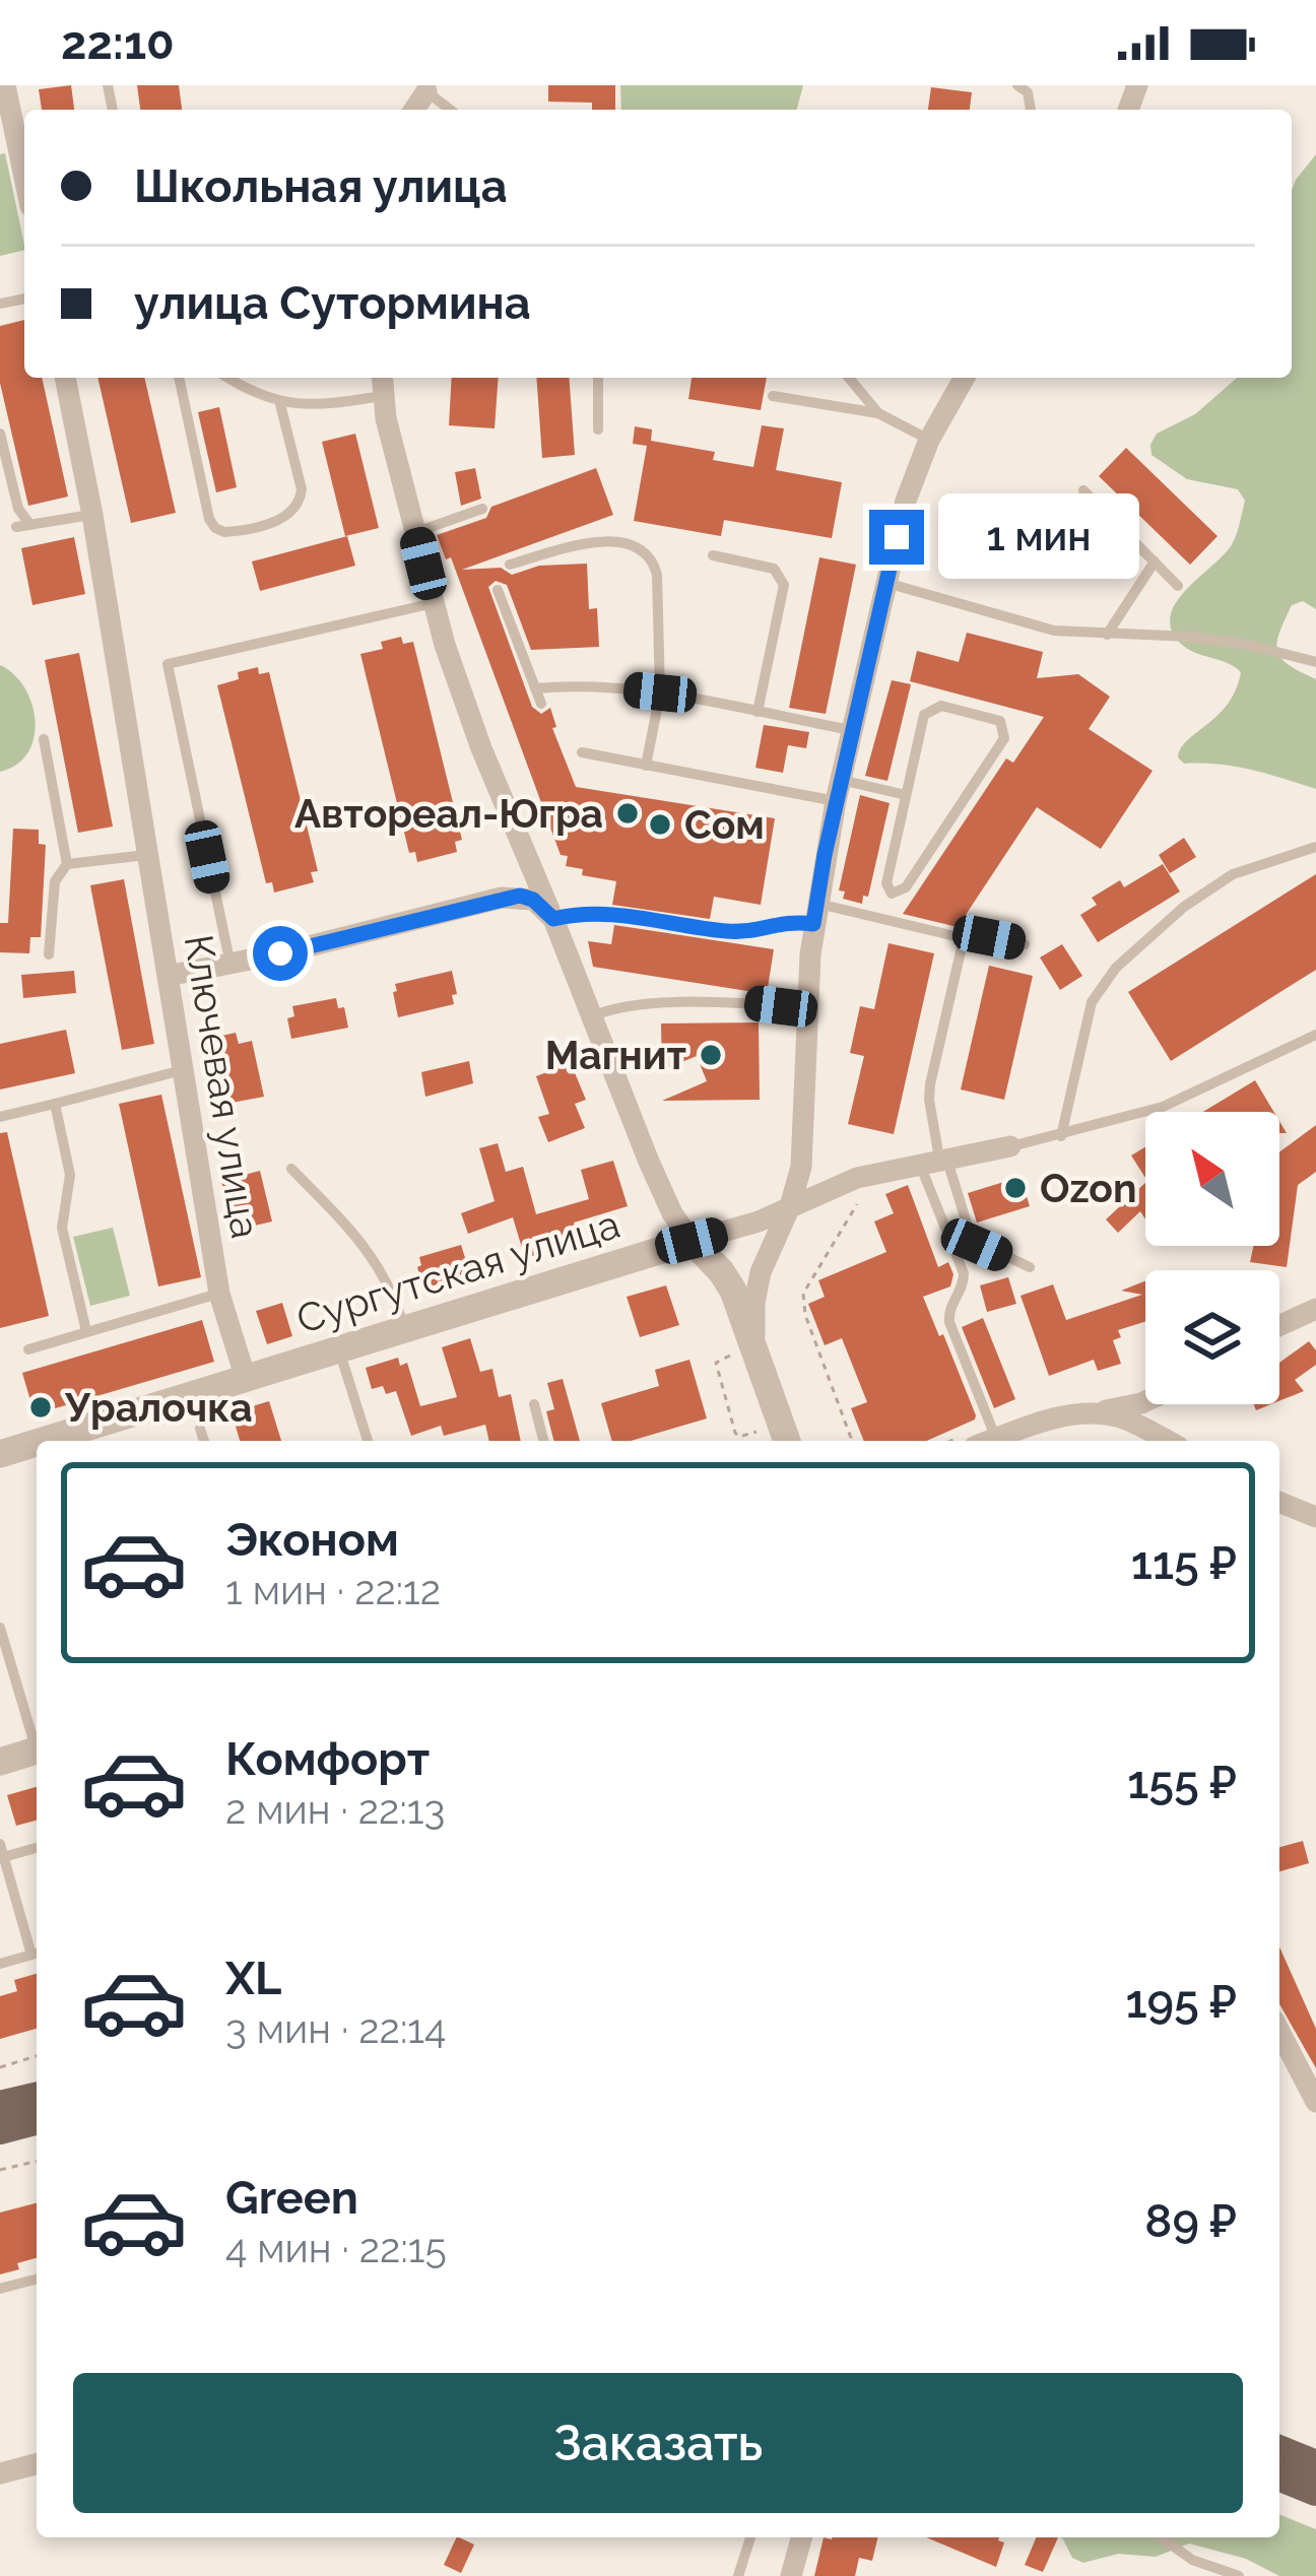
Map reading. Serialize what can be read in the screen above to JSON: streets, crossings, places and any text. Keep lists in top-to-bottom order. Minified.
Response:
{"streets":{"street":["Ключевая улица","Сургутская улица"]},"crossings":[["Ключевая улица","Сургутская улица"]],"places":["Автореал-Югра","Сом","Магнит","Ozon","Уралочка"],"north":"top left","page":{"status":"22:10","banner":["Школьная улица","улица Сутормина"],"bubble":"1 мин","list":[{"name":"Эконом","note":"1 мин · 22:12","value":"115 ₽"},{"name":"Комфорт","note":"2 мин · 22:13","value":"155 ₽"},{"name":"XL","note":"3 мин · 22:14","value":"195 ₽"},{"name":"Green","note":"4 мин · 22:15","value":"89 ₽"}],"buttons":"Заказать"}}
